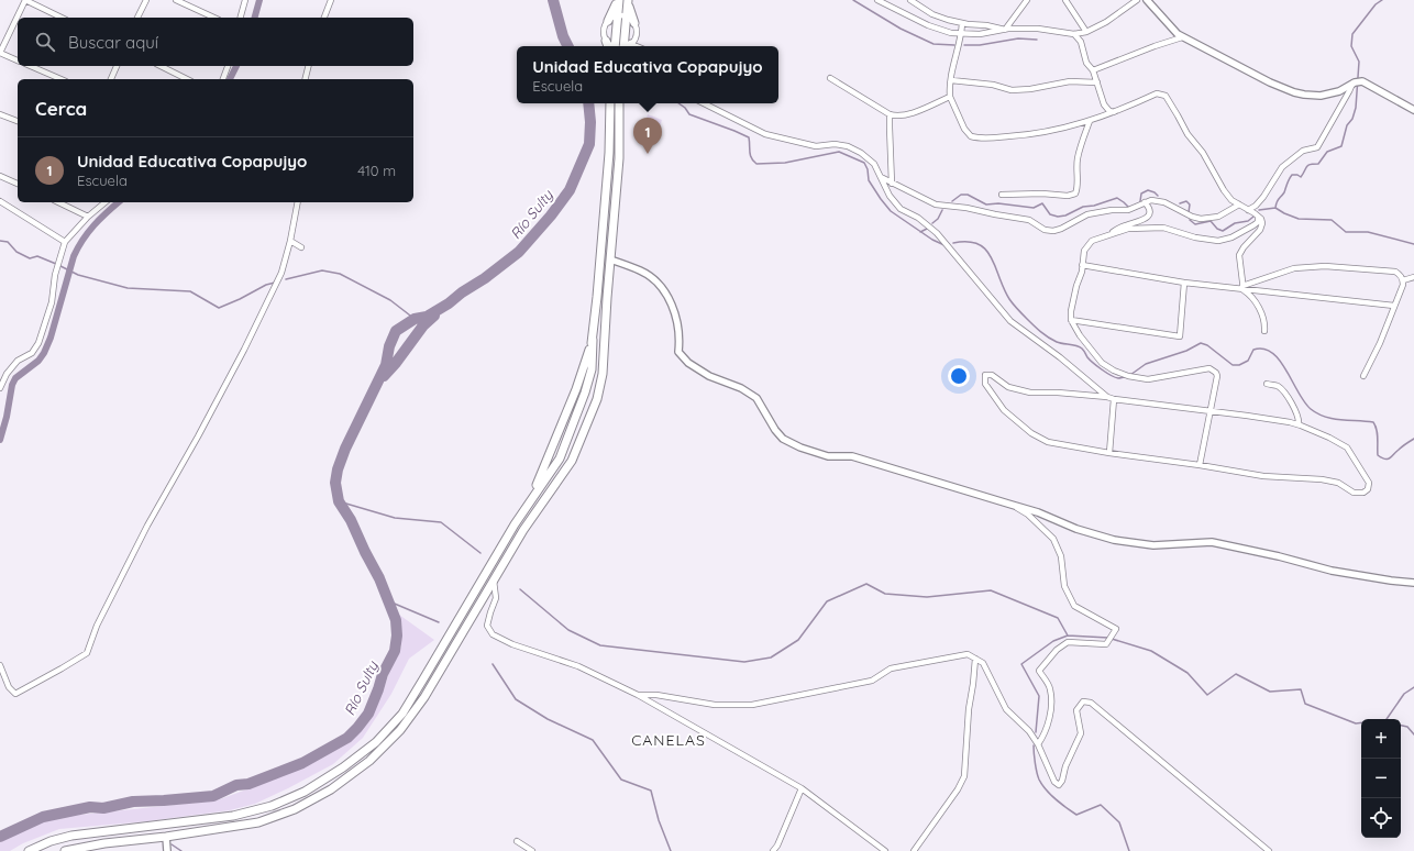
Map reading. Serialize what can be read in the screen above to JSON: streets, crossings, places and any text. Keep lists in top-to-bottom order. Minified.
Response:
{"districts":["CANELAS"],"water":["Río Sulty"],"page":{"search":"Buscar aquí","popup":["Unidad Educativa Copapujyo","Escuela"],"heading":"Cerca","pins":"1","list":[{"mark":"1","name":"Unidad Educativa Copapujyo","note":"Escuela","value":"410 m"}],"map_buttons":["+","−"]}}
